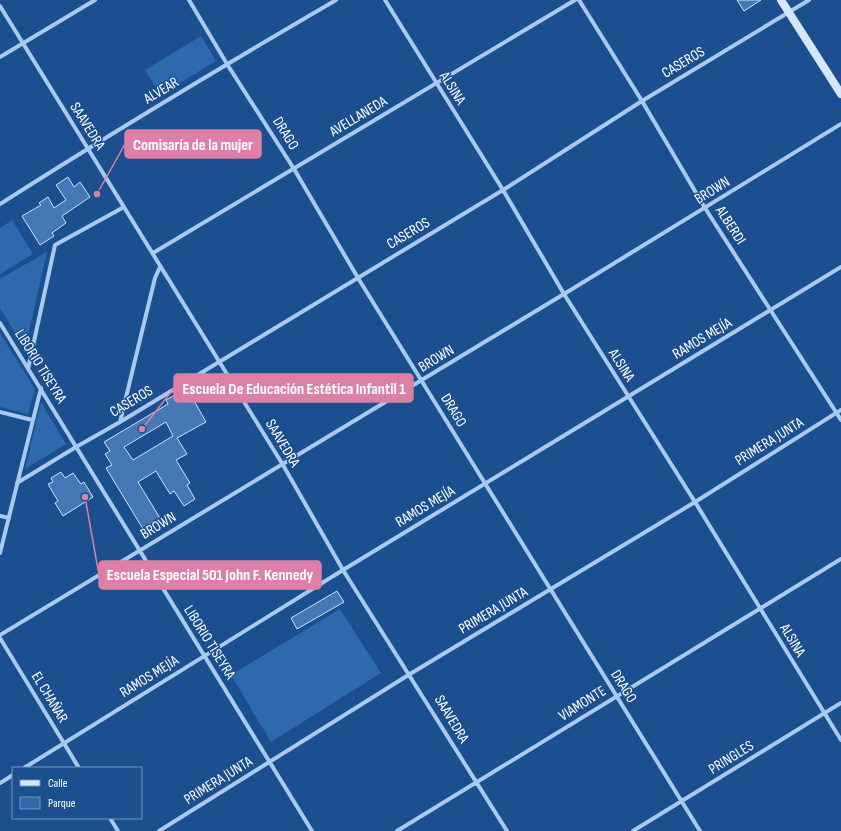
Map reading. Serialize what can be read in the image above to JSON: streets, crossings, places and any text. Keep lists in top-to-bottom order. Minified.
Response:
{"streets":{"street":["CASEROS","ALSINA","ALVEAR","AVELLANEDA","SAAVEDRA","DRAGO","BROWN","ALBERDI","RAMOS MEJÍA","LIBORIO TISEYRA","PRIMERA JUNTA","EL CHAÑAR","VIAMONTE","PRINGLES"]},"crossings":[["CASEROS","ALSINA"],["CASEROS","SAAVEDRA"],["CASEROS","DRAGO"],["CASEROS","ALBERDI"],["CASEROS","LIBORIO TISEYRA"],["ALSINA","AVELLANEDA"],["ALSINA","BROWN"],["ALSINA","RAMOS MEJÍA"],["ALSINA","PRIMERA JUNTA"],["ALSINA","VIAMONTE"],["ALSINA","PRINGLES"],["ALVEAR","SAAVEDRA"],["ALVEAR","DRAGO"],["AVELLANEDA","SAAVEDRA"],["AVELLANEDA","DRAGO"],["SAAVEDRA","BROWN"],["SAAVEDRA","RAMOS MEJÍA"],["SAAVEDRA","PRIMERA JUNTA"],["SAAVEDRA","VIAMONTE"],["DRAGO","BROWN"],["DRAGO","RAMOS MEJÍA"],["DRAGO","PRIMERA JUNTA"],["DRAGO","VIAMONTE"],["DRAGO","PRINGLES"],["BROWN","ALBERDI"],["BROWN","LIBORIO TISEYRA"],["BROWN","EL CHAÑAR"],["ALBERDI","RAMOS MEJÍA"],["ALBERDI","PRIMERA JUNTA"],["RAMOS MEJÍA","LIBORIO TISEYRA"],["RAMOS MEJÍA","EL CHAÑAR"],["LIBORIO TISEYRA","PRIMERA JUNTA"]],"places":["Comisaría de la mujer","Escuela De Educación Estética Infantil 1","Escuela Especial 501 John F. Kennedy"],"legend":["Calle","Parque"]}
